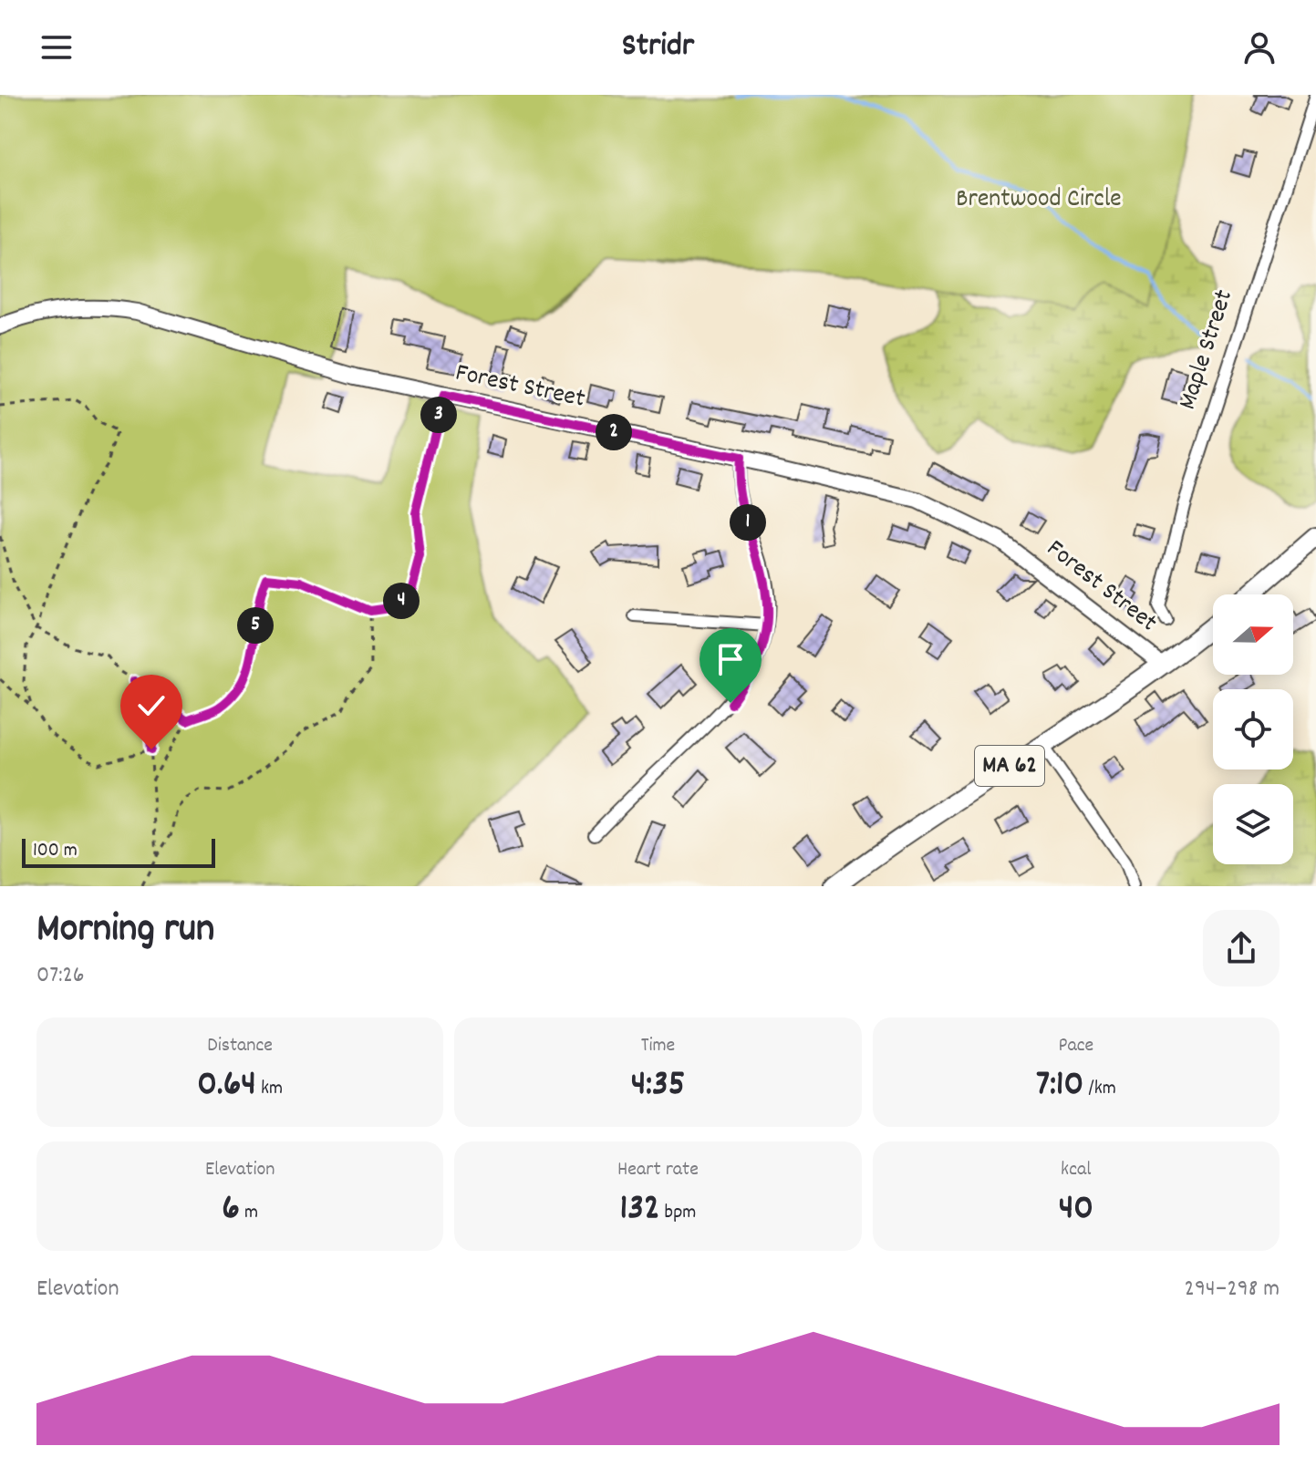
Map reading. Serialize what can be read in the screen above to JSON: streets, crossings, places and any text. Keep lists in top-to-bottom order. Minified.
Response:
{"streets":{"main road":["MA 62"],"street":["Maple Street","Forest Street"]},"crossings":[["Forest Street","MA 62"]],"parks":["Brentwood Circle"],"scale_bar":"100 m","north":"right","page":{"header":"Stridr","pins":["3","2","1","4","5"],"scale":"100 m","heading":["Morning run","07:26"],"stats":[["Distance","0.64 km"],["Time","4:35"],["Pace","7:10 /km"],["Elevation","6 m"],["Heart rate","132 bpm"],["kcal","40"]],"chart":["Elevation","294–298 m"]}}
